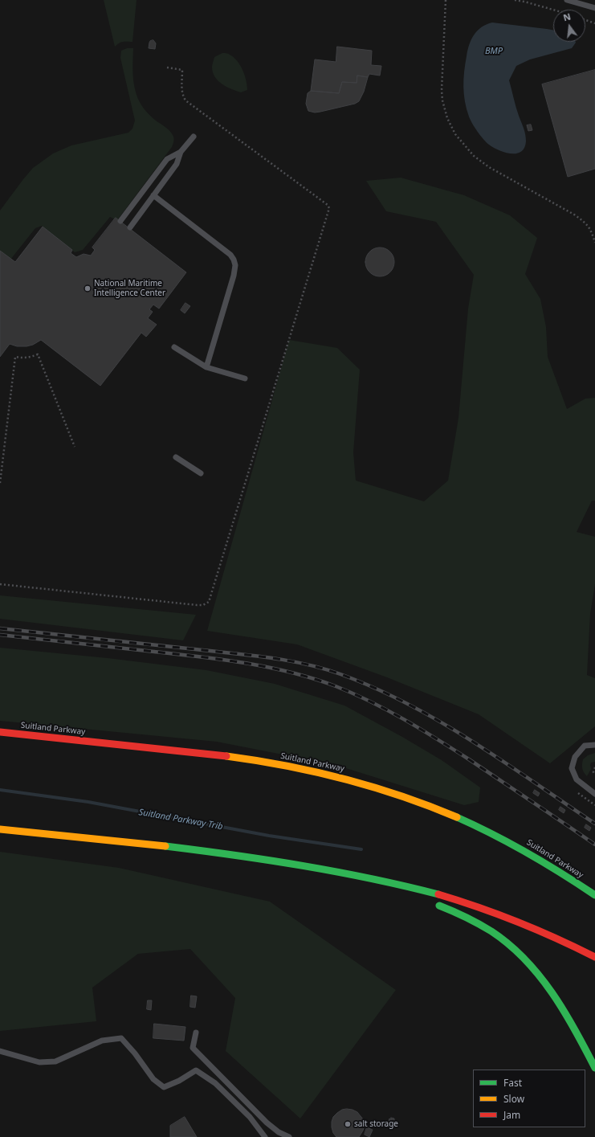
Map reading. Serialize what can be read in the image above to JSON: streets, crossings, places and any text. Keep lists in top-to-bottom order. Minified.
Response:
{"streets":{"highway":["Suitland Parkway"]},"water":["BMP","Suitland Parkway Trib"],"places":["National Maritime Intelligence Center","salt storage"],"legend":["Fast","Slow","Jam"],"north":"top"}
